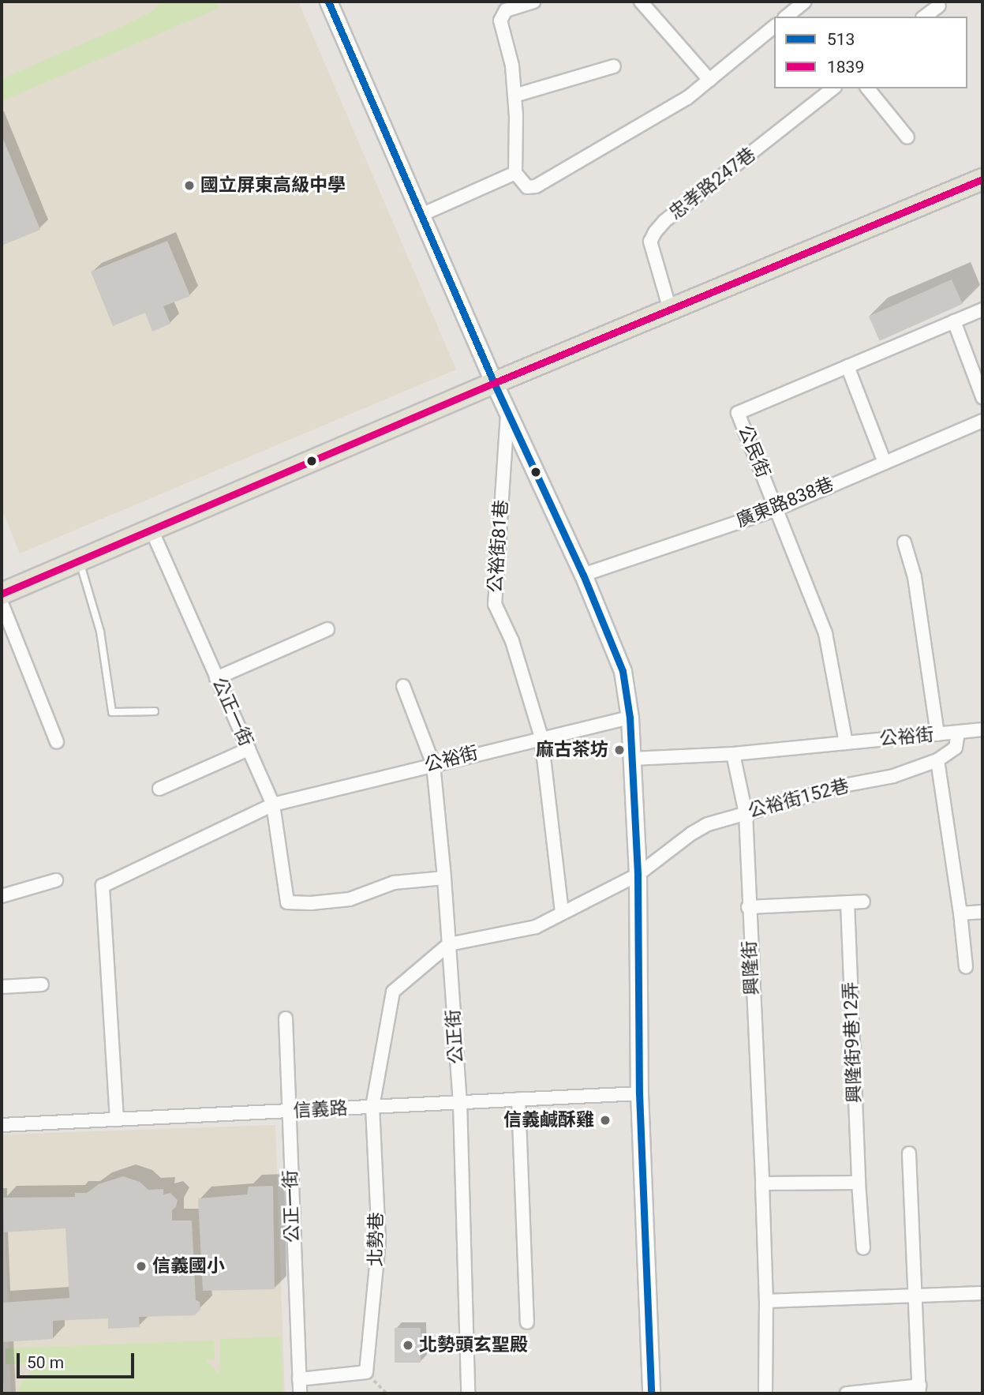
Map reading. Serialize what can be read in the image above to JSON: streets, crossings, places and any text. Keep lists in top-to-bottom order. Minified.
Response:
{"streets":{"street":["忠孝路247巷","公民街","廣東路838巷","公裕街81巷","公正一街","公裕街","公裕街152巷","興隆街","公正街","興隆街9巷12弄","信義路","北勢巷"]},"crossings":[["公民街","廣東路838巷"],["公民街","公裕街"],["公裕街81巷","公裕街"],["公裕街81巷","公裕街152巷"],["公正一街","公裕街"],["公正一街","公正街"],["公正一街","信義路"],["公正一街","北勢巷"],["公裕街","公裕街152巷"],["公裕街","興隆街"],["公裕街","公正街"],["公裕街","信義路"],["公裕街152巷","興隆街"],["公裕街152巷","公正街"],["公裕街152巷","北勢巷"],["公正街","信義路"],["公正街","北勢巷"],["信義路","北勢巷"]],"places":["國立屏東高級中學","麻古茶坊","信義鹹酥雞","信義國小","北勢頭玄聖殿"],"lines":["transit line 513","transit line 1839"],"legend":["513","1839"],"scale_bar":"50 m"}
